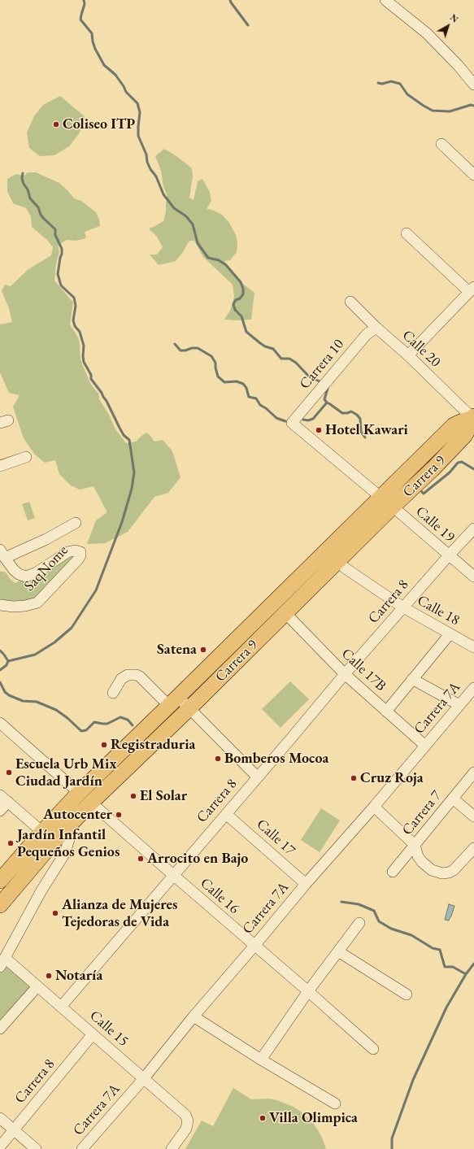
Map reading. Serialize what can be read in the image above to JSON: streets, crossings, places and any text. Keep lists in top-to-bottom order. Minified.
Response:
{"streets":{"highway":["Carrera 9"],"street":["Calle 20","Carrera 10","Calle 19","SaqNome","Carrera 8","Calle 18","Calle 17B","Carrera 7A","Carrera 7","Calle 17","Calle 16","Calle 15"]},"crossings":[["Calle 20","Carrera 10"],["Calle 20","Carrera 9"],["Carrera 10","Calle 19"],["Carrera 9","Calle 19"],["Carrera 9","Calle 18"],["Carrera 9","Calle 17B"],["Carrera 9","Calle 16"],["Calle 19","Carrera 8"],["Carrera 8","Calle 18"],["Carrera 8","Calle 17B"],["Carrera 8","Calle 17"],["Carrera 8","Calle 16"],["Carrera 8","Calle 15"],["Calle 17B","Carrera 7A"],["Carrera 7A","Calle 17"],["Carrera 7A","Calle 16"],["Carrera 7A","Calle 15"]],"places":["Coliseo ITP","Hotel Kawari","Satena","Registraduria","Bomberos Mocoa","Escuela Urb Mix Ciudad Jardín","Cruz Roja","El Solar","Autocenter","Jardín Infantil Pequeños Genios","Arrocito en Bajo","Alianza de Mujeres Tejedoras de Vida","Notaría","Villa Olimpica"],"north":"top right"}
